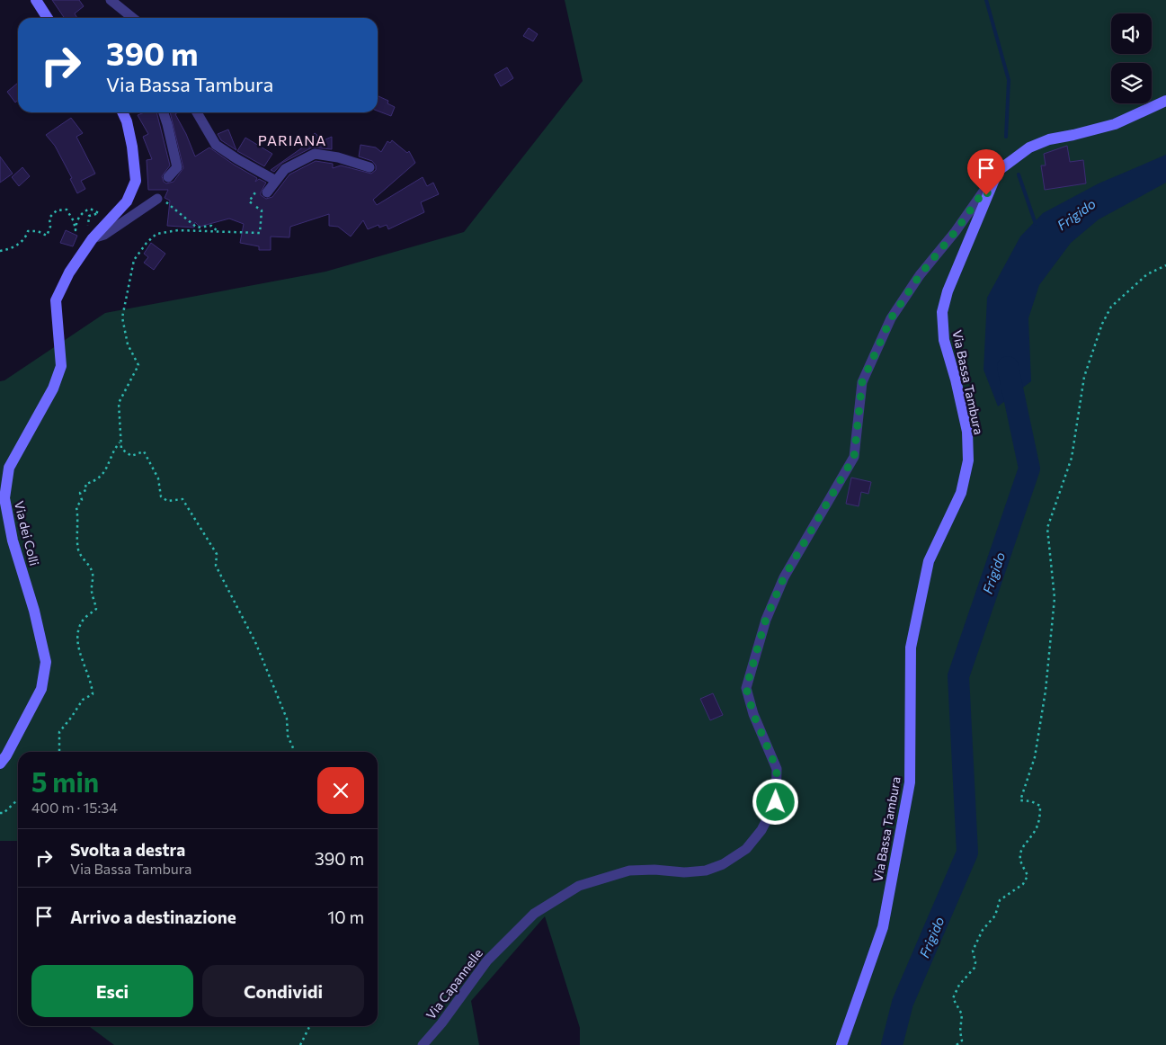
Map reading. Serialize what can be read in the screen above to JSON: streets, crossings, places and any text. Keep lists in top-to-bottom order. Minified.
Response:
{"streets":{"street":["Via Bassa Tambura","Via dei Colli","Via Capannelle"]},"crossings":[["Via Bassa Tambura","Via Capannelle"]],"districts":["PARIANA"],"water":["Frigido"],"page":{"turn":["390 m","Via Bassa Tambura"],"heading":["5 min","400 m · 15:34"],"list":[{"name":"Svolta a destra","note":"Via Bassa Tambura","value":"390 m"},{"name":"Arrivo a destinazione","value":"10 m"}],"buttons":["Esci","Condividi"]}}
